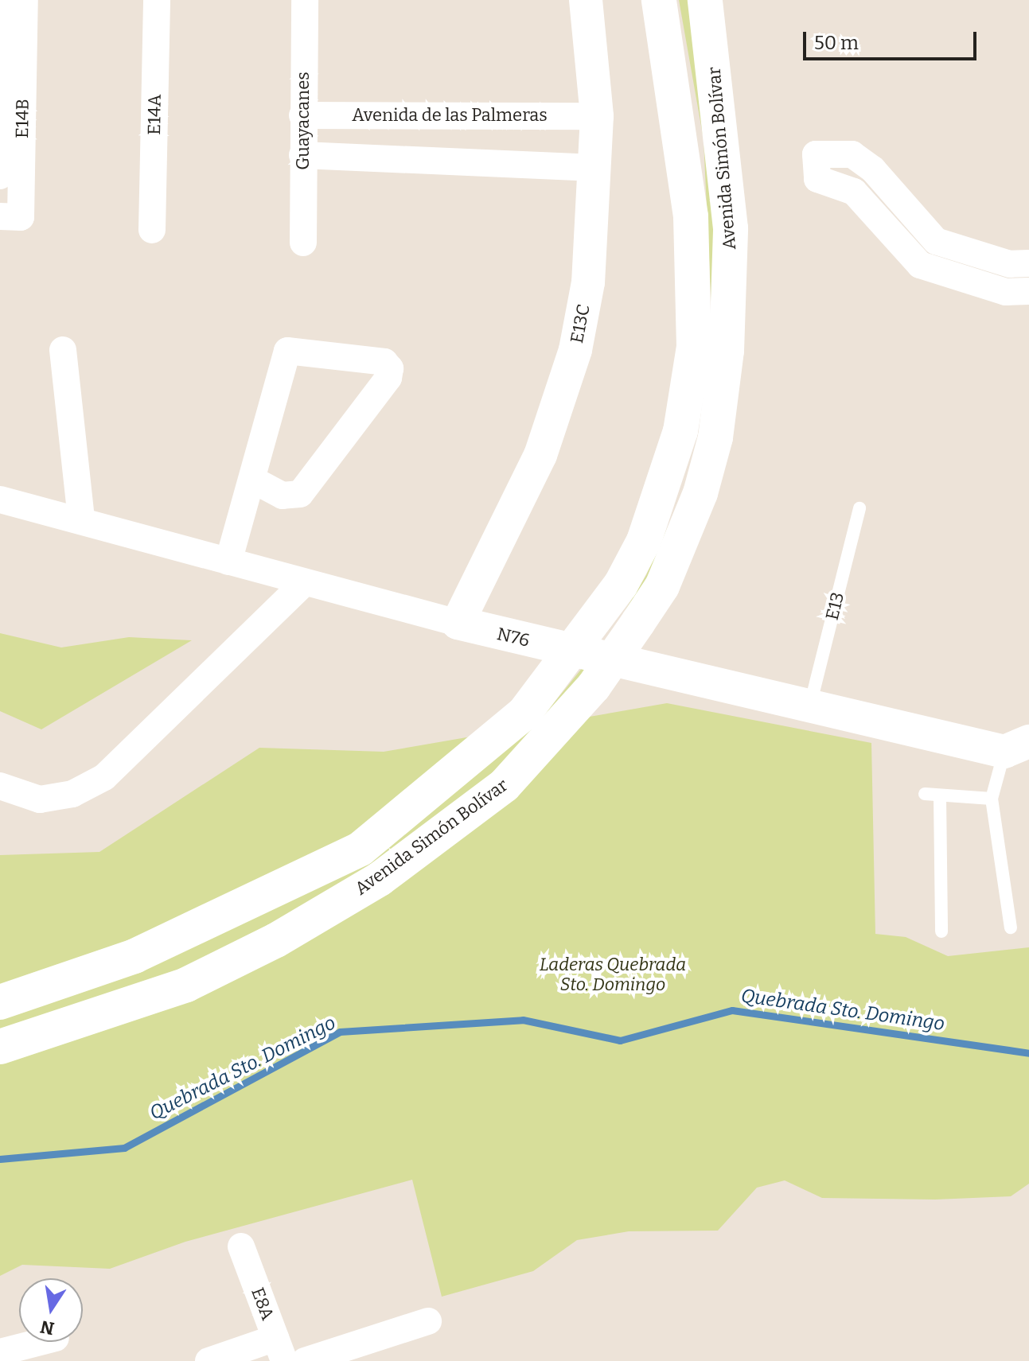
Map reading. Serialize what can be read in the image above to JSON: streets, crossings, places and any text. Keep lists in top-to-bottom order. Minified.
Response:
{"streets":{"highway":["Avenida Simón Bolívar"],"street":["E14A","Avenida de las Palmeras","E14B","Guayacanes","E13C","N76","E8A"],"lane":["E13"]},"crossings":[["Avenida de las Palmeras","Guayacanes"],["Avenida de las Palmeras","E13C"],["E13C","N76"],["E13","N76"]],"water":["Quebrada Sto. Domingo"],"parks":["Laderas Quebrada Sto. Domingo"],"scale_bar":"50 m","north":"bottom"}
